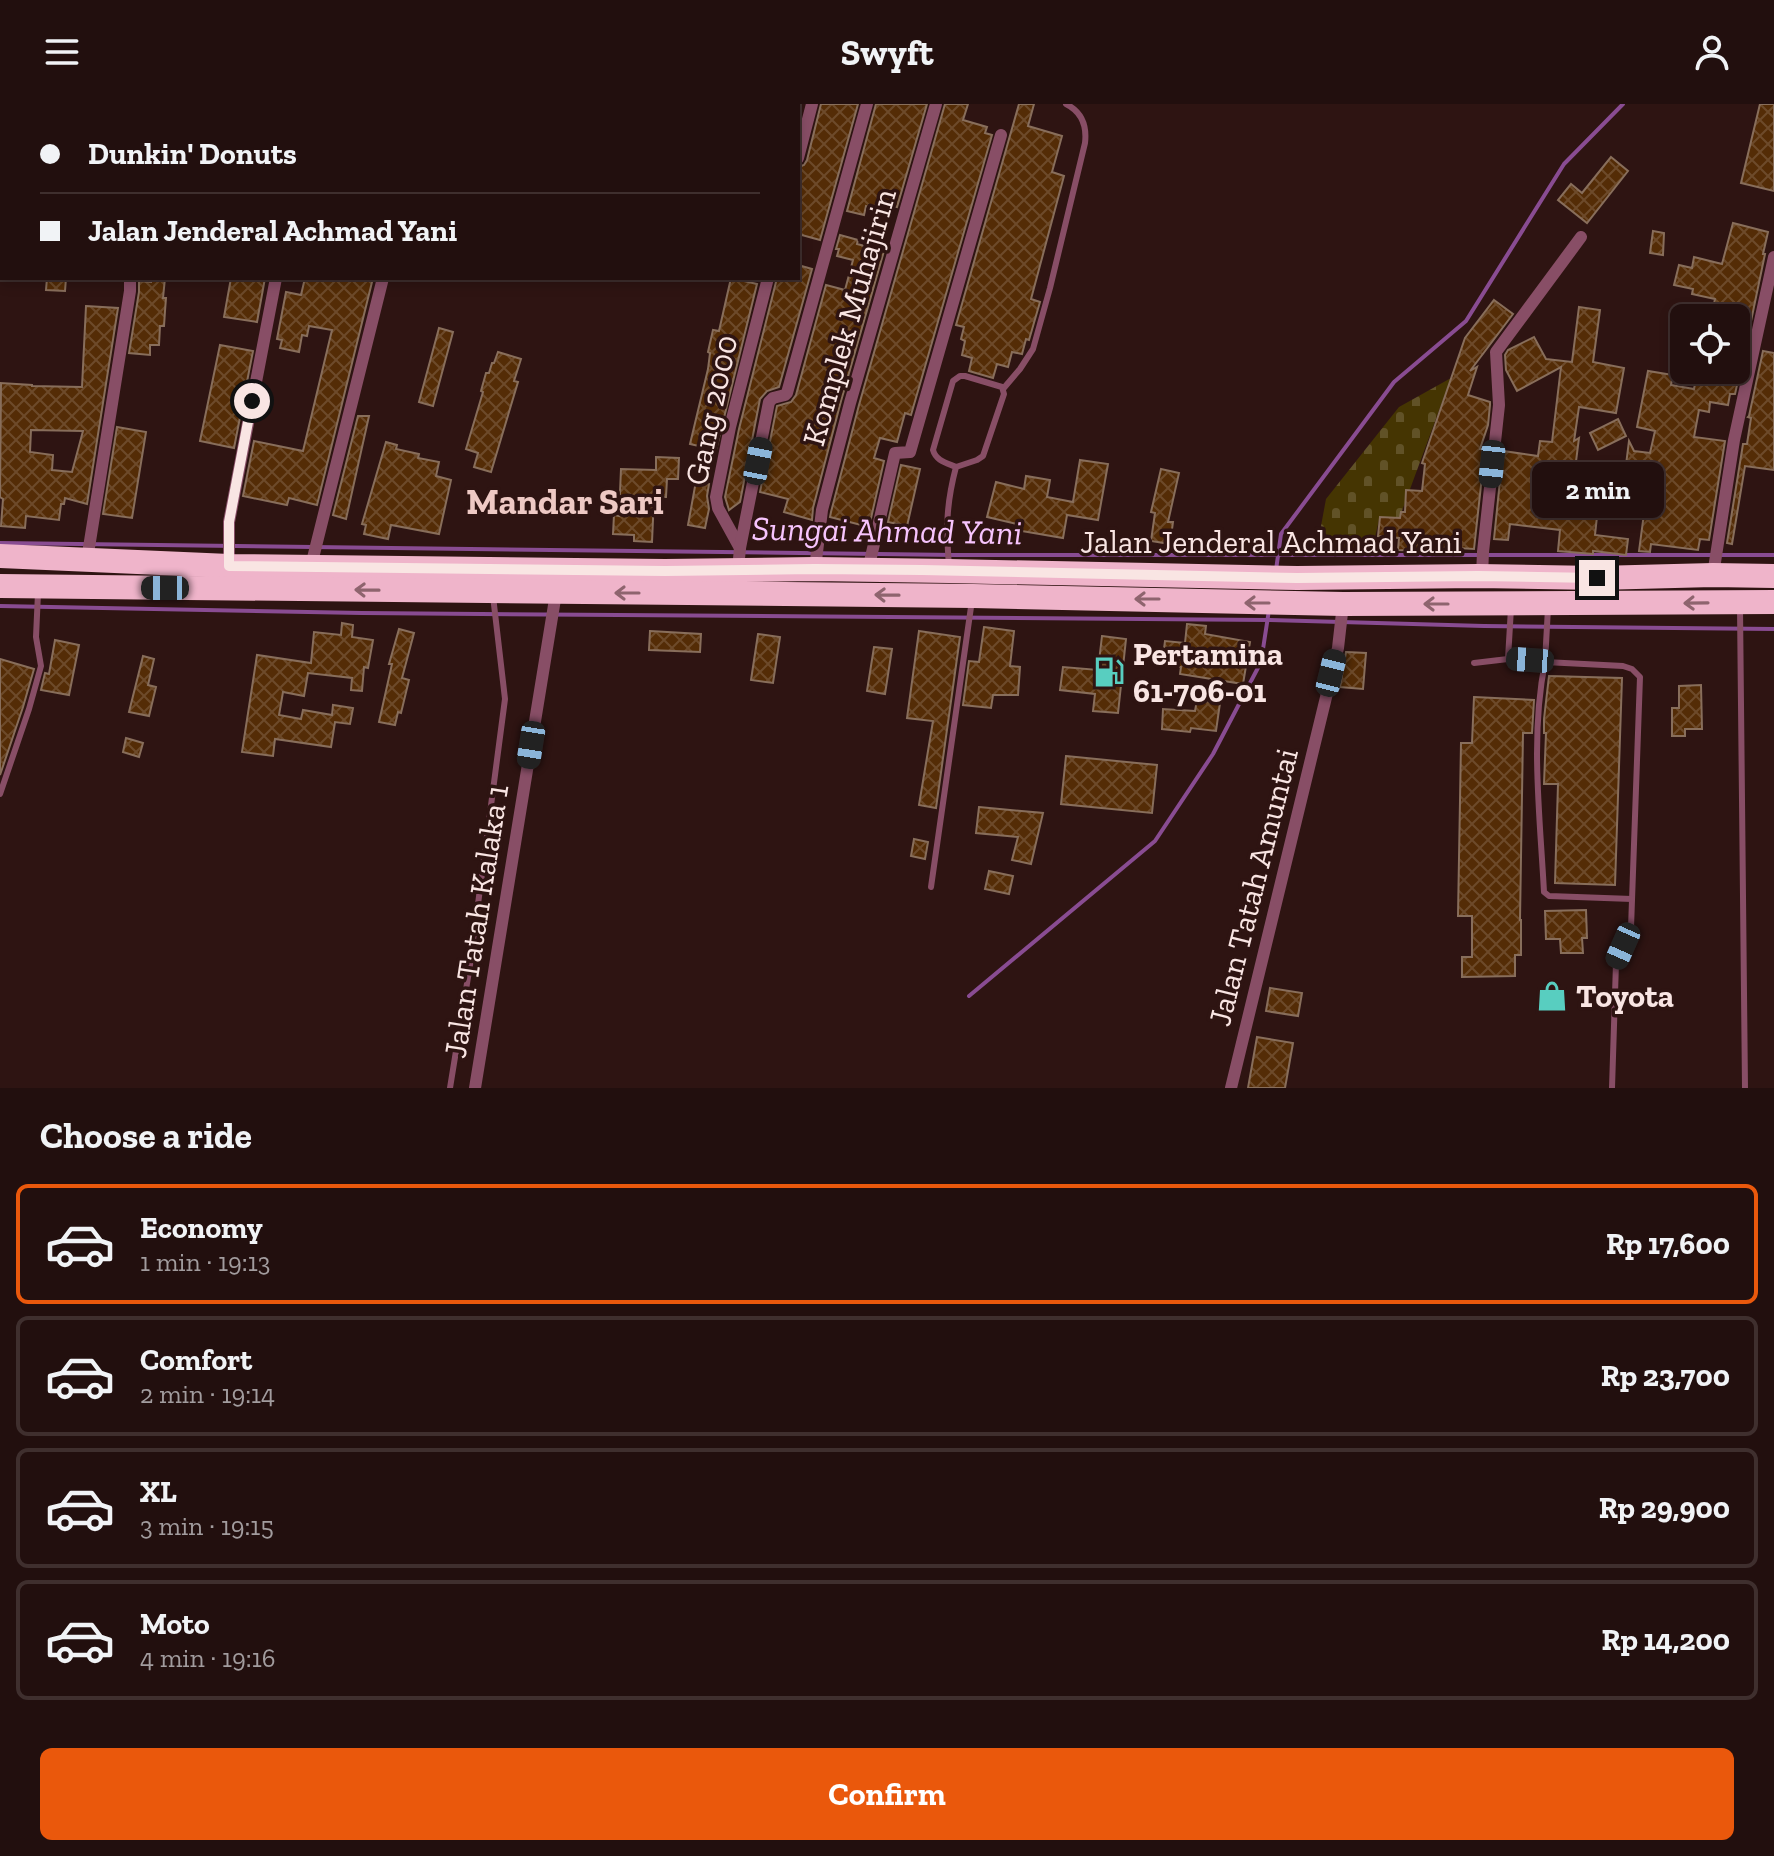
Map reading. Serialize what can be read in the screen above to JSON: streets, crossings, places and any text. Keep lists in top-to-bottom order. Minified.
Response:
{"streets":{"highway":["Jalan Jenderal Achmad Yani"],"street":["Komplek Muhajirin","Gang 2000","Jalan Tatah Amuntai","Jalan Tatah Kalaka 1"]},"crossings":[["Komplek Muhajirin","Jalan Jenderal Achmad Yani"],["Gang 2000","Jalan Jenderal Achmad Yani"],["Jalan Jenderal Achmad Yani","Jalan Tatah Amuntai"],["Jalan Jenderal Achmad Yani","Jalan Tatah Kalaka 1"]],"districts":["Mandar Sari"],"water":["Sungai Ahmad Yani"],"places":{"fuel station":["Pertamina 61-706-01"],"shop":["Toyota"]},"page":{"header":"Swyft","banner":["Dunkin' Donuts","Jalan Jenderal Achmad Yani"],"bubble":"2 min","heading":"Choose a ride","list":[{"name":"Economy","note":"1 min · 19:13","value":"Rp 17,600"},{"name":"Comfort","note":"2 min · 19:14","value":"Rp 23,700"},{"name":"XL","note":"3 min · 19:15","value":"Rp 29,900"},{"name":"Moto","note":"4 min · 19:16","value":"Rp 14,200"}],"buttons":"Confirm"}}
